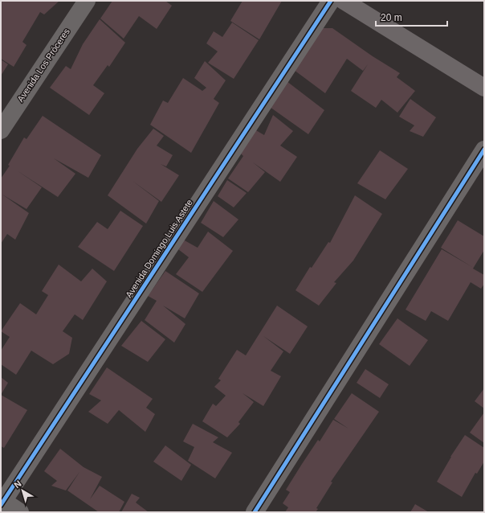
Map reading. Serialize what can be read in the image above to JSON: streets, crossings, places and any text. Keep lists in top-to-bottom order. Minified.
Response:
{"streets":{"street":["Avenida Los Próceres","Avenida Domingo Luis Astete"]},"scale_bar":"20 m","north":"top left"}
